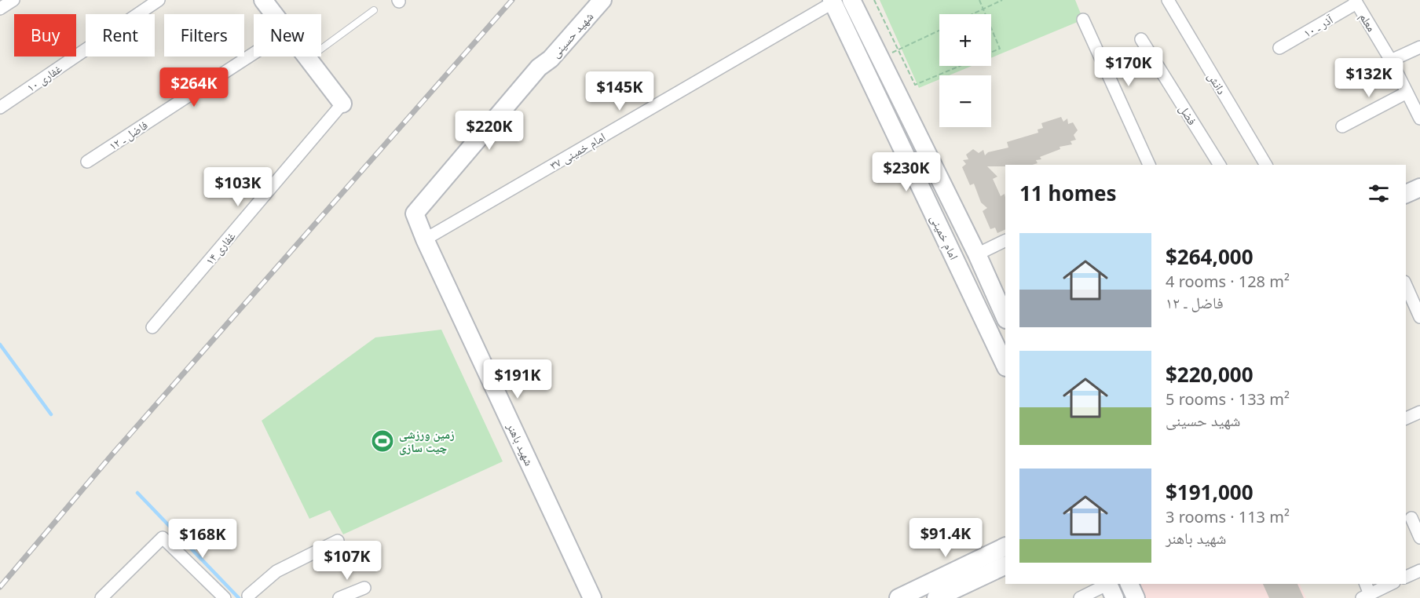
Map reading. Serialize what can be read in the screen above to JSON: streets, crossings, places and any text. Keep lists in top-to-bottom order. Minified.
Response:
{"streets":{"main road":["شهید حسینی","امام خمینی","شهید باهنر"],"street":["معلم","آذر ـ ۱۰","غفاری ۱۰","دانش","فضل","فاضل ـ ۱۲","امام خمینی ۳۷","غفاری ۱۴"]},"crossings":[["معلم","آذر ـ ۱۰"],["شهید حسینی","شهید باهنر"],["امام خمینی ۳۷","امام خمینی"],["امام خمینی ۳۷","شهید باهنر"]],"places":{"sports":["زمین ورزشی چیت سازی"]},"page":{"map_buttons":["+","−"],"chip":["Buy","Rent","Filters","New"],"price":["$170K","$132K","$264K","$145K","$220K","$230K","$103K","$191K","$91.4K","$168K","$107K"],"heading":"11 homes","list":[{"name":"$264,000","note":"4 rooms · 128 m² · فاضل ـ ۱۲"},{"name":"$220,000","note":"5 rooms · 133 m² · شهید حسینی"},{"name":"$191,000","note":"3 rooms · 113 m² · شهید باهنر"}]}}
